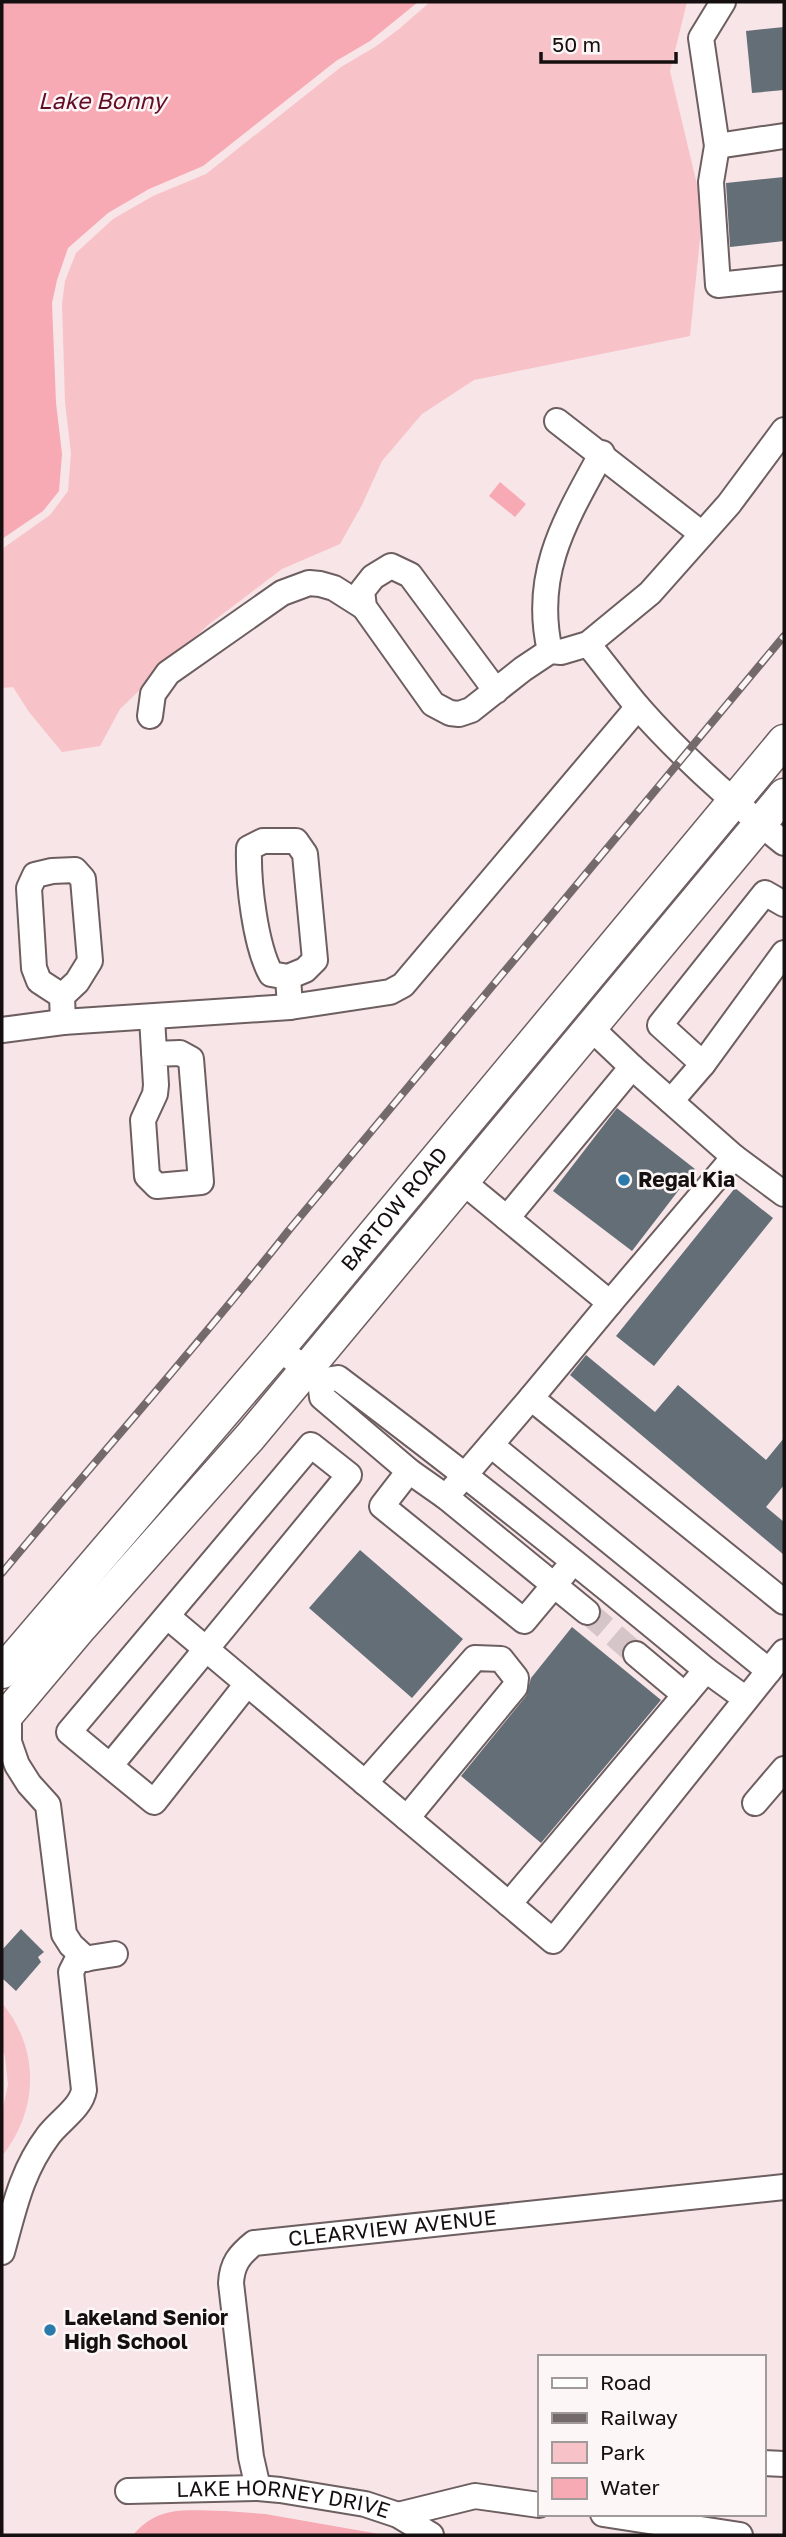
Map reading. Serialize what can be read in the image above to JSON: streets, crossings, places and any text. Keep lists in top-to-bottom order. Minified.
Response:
{"streets":{"main road":["BARTOW ROAD"],"street":["CLEARVIEW AVENUE","LAKE HORNEY DRIVE"]},"crossings":[["CLEARVIEW AVENUE","LAKE HORNEY DRIVE"]],"water":["Lake Bonny"],"places":["Regal Kia","Lakeland Senior High School"],"legend":["Road","Railway","Park","Water"],"scale_bar":"50 m"}
